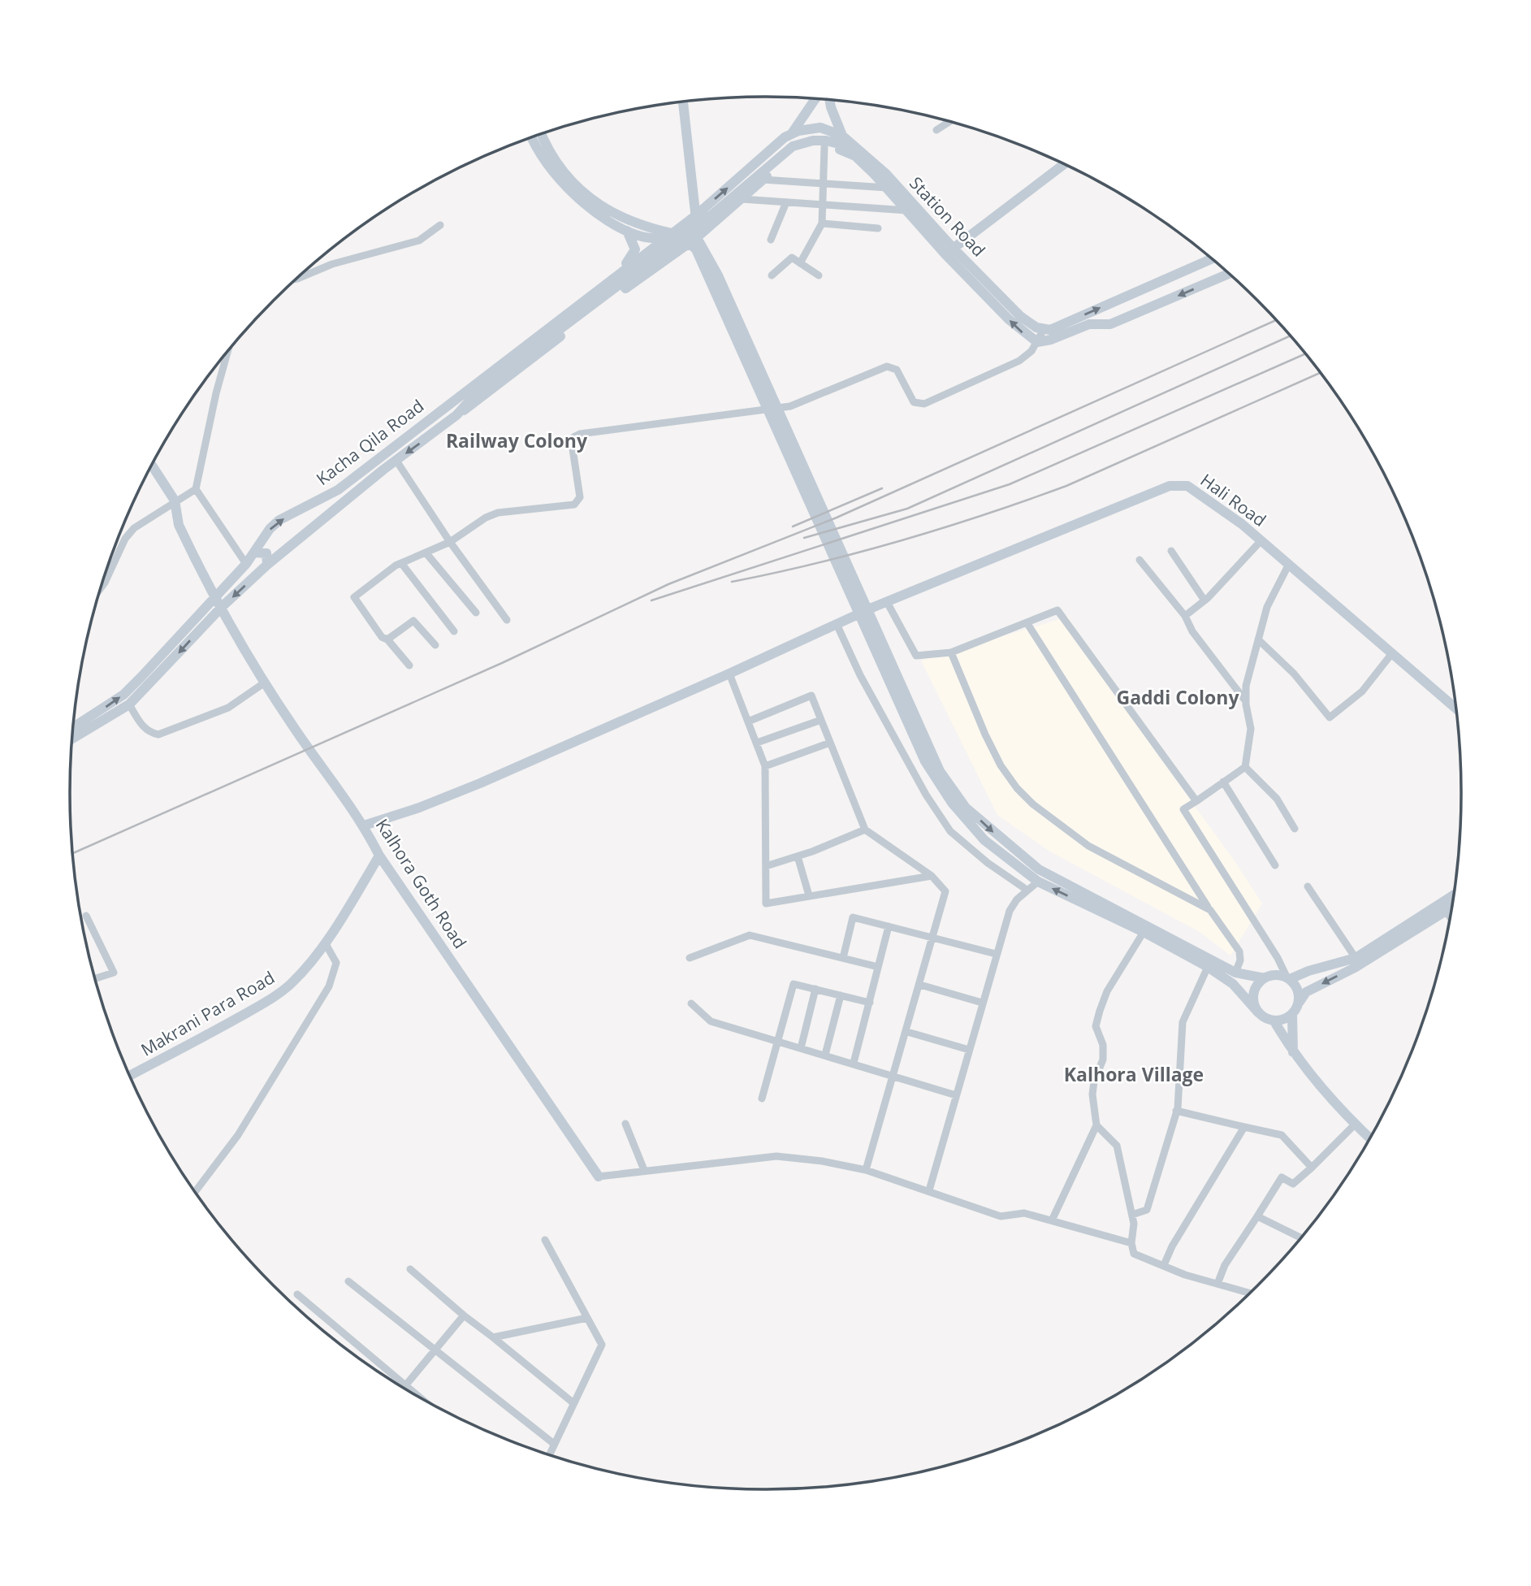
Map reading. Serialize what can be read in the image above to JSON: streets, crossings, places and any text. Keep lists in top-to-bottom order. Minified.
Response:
{"streets":{"street":["Station Road","Kacha Qila Road","Hali Road","Kalhora Goth Road","Makrani Para Road"]},"crossings":[["Station Road","Kacha Qila Road"],["Kacha Qila Road","Kalhora Goth Road"],["Hali Road","Kalhora Goth Road"],["Kalhora Goth Road","Makrani Para Road"]],"districts":["Railway Colony","Gaddi Colony","Kalhora Village"]}
